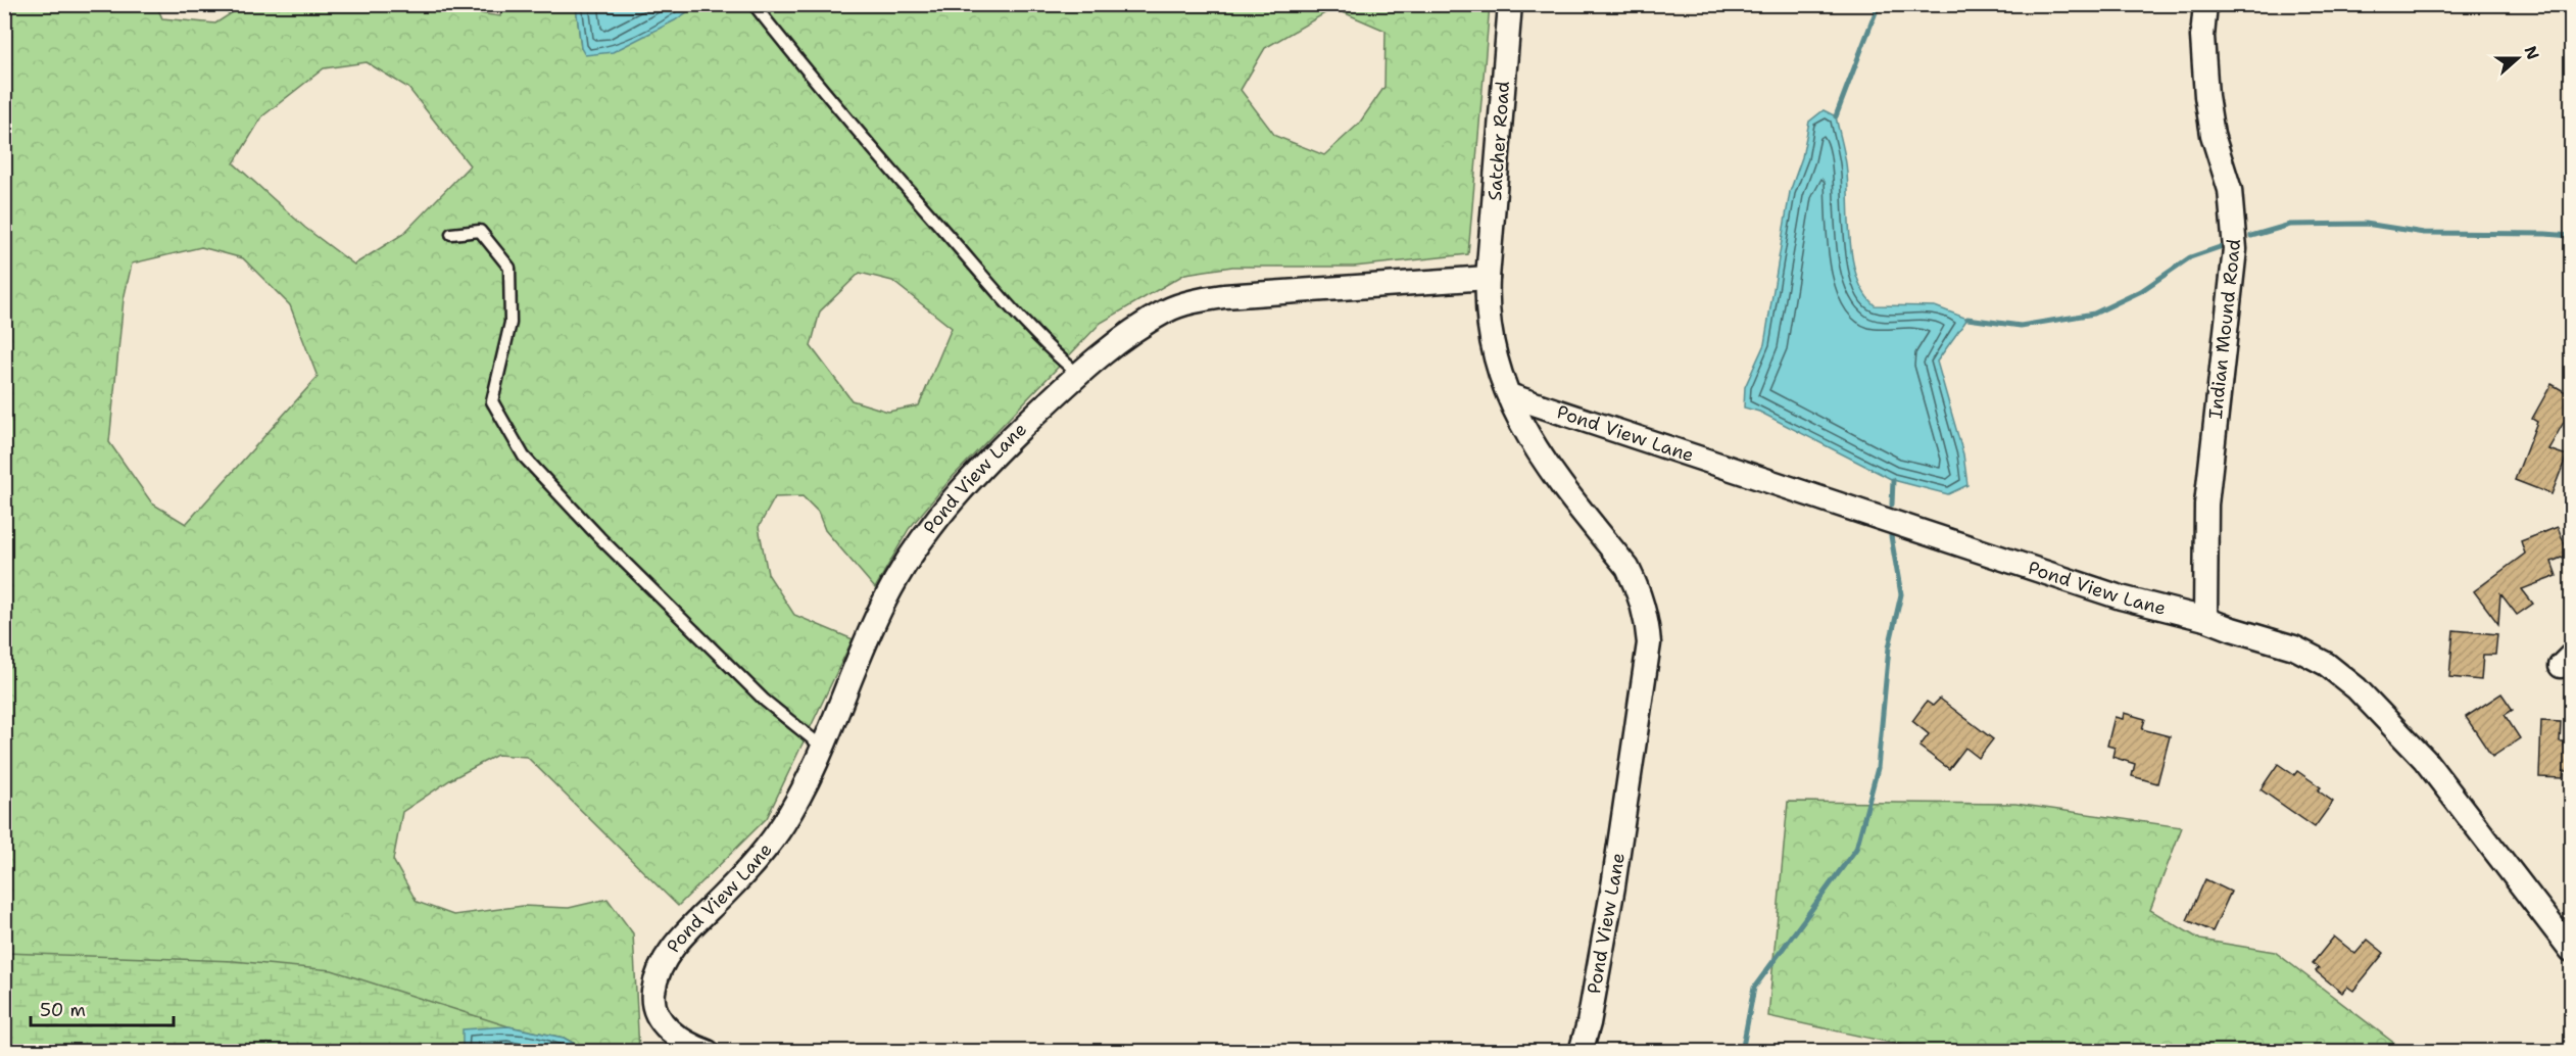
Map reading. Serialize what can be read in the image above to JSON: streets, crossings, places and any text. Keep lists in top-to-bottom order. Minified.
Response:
{"streets":{"street":["Satcher Road","Indian Mound Road","Pond View Lane"]},"crossings":[["Satcher Road","Pond View Lane"],["Indian Mound Road","Pond View Lane"]],"scale_bar":"50 m","north":"right"}
